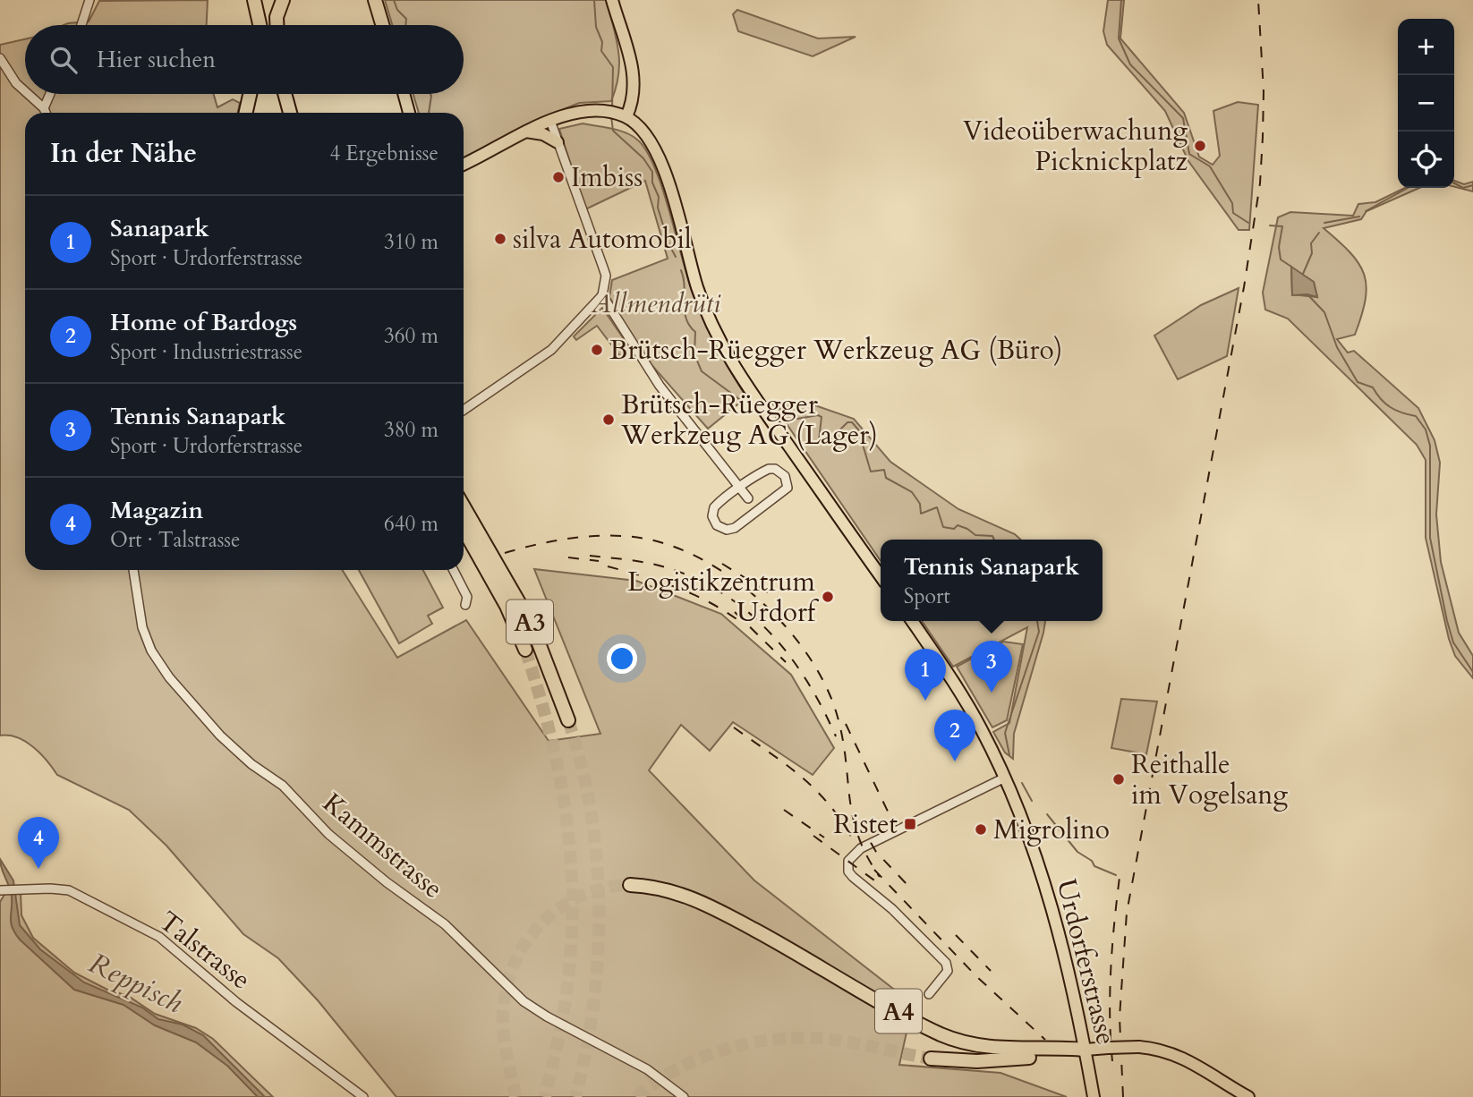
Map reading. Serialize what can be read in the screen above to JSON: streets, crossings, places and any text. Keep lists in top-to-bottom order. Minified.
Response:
{"streets":{"highway":["A3","A4"],"main road":["Urdorferstrasse"],"street":["Kammstrasse","Talstrasse"]},"crossings":[["Urdorferstrasse","A4"]],"water":["Reppisch"],"parks":["Allmendrüti"],"places":{"other":["Videoüberwachung Picknickplatz","Imbiss","silva Automobil","Brütsch-Rüegger Werkzeug AG (Büro)","Brütsch-Rüegger Werkzeug AG (Lager)","Logistikzentrum Urdorf","Reithalle im Vogelsang","Migrolino"],"transit":["Ristet"]},"page":{"map_buttons":["+","−"],"search":"Hier suchen","heading":["In der Nähe","4 Ergebnisse"],"list":[{"mark":"1","name":"Sanapark","note":"Sport · Urdorferstrasse","value":"310 m"},{"mark":"2","name":"Home of Bardogs","note":"Sport · Industriestrasse","value":"360 m"},{"mark":"3","name":"Tennis Sanapark","note":"Sport · Urdorferstrasse","value":"380 m"},{"mark":"4","name":"Magazin","note":"Ort · Talstrasse","value":"640 m"}],"popup":["Tennis Sanapark","Sport"],"pins":["3","1","2","4"]}}
